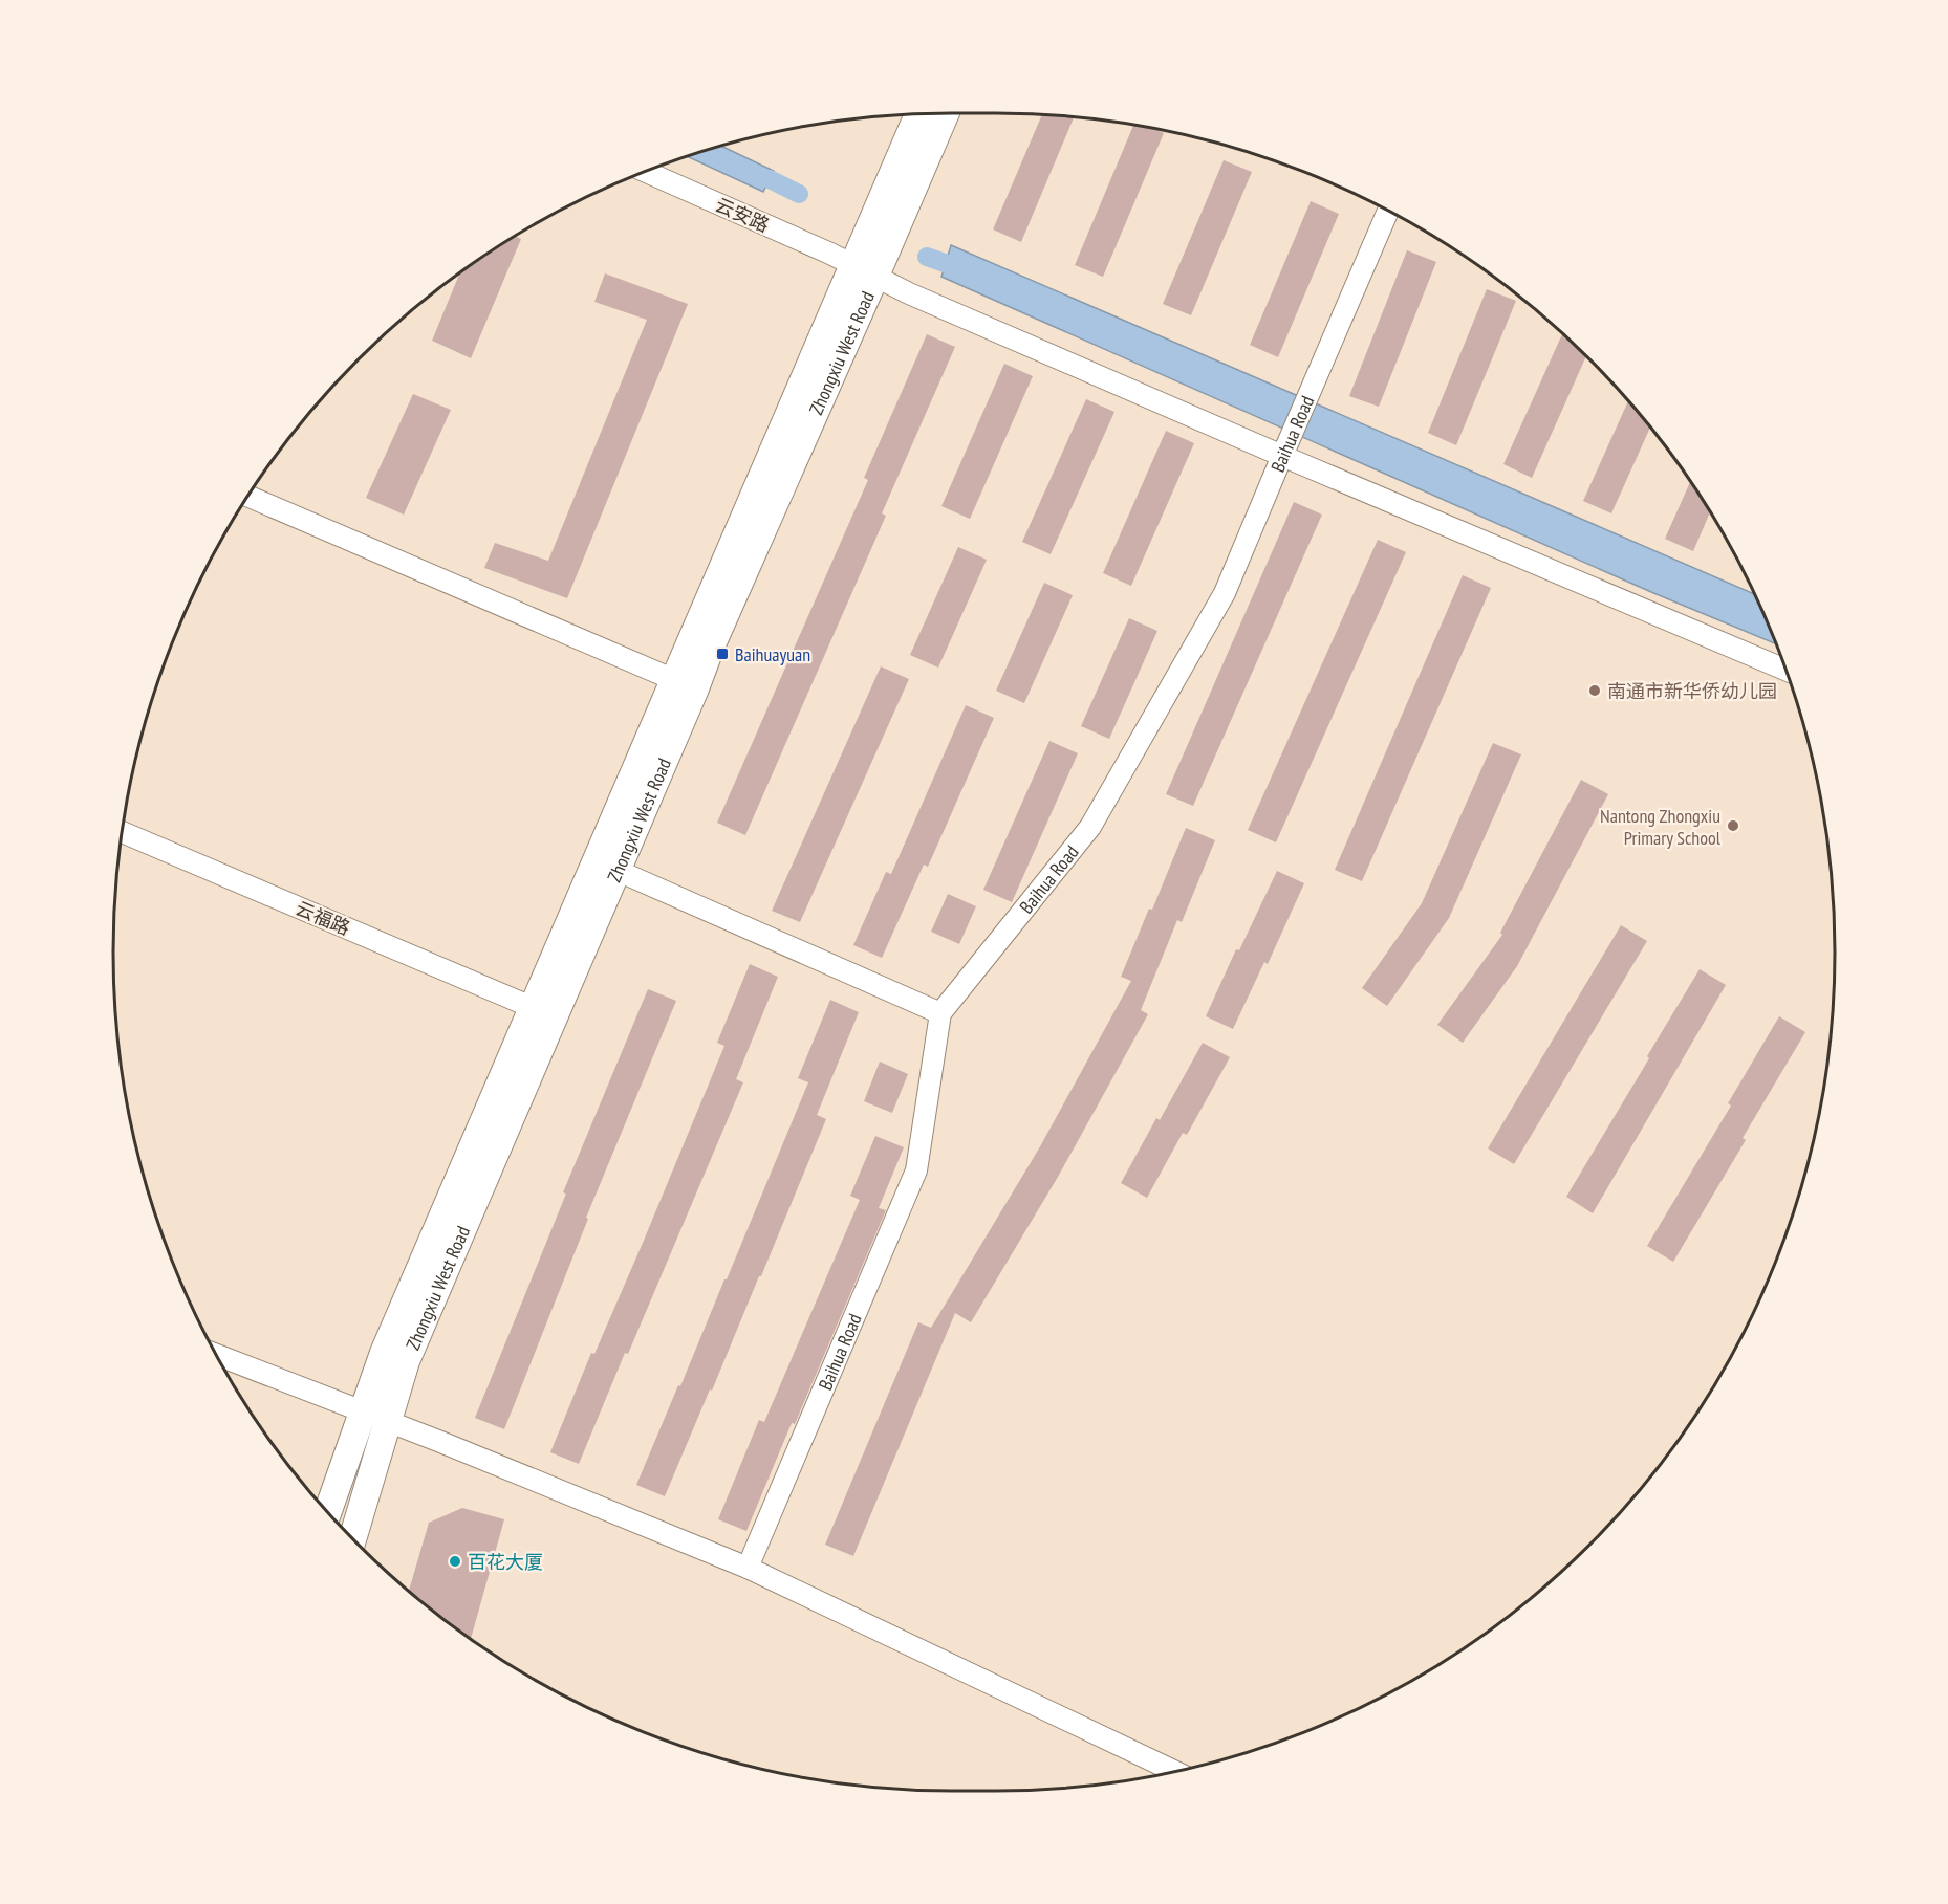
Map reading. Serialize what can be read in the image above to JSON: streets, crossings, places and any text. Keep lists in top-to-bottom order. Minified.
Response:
{"streets":{"main road":["Zhongxiu West Road"],"street":["云安路","Baihua Road","云福路"]},"crossings":[["云安路","Zhongxiu West Road"],["云安路","Baihua Road"],["Zhongxiu West Road","云福路"]],"places":{"transit":["Baihuayuan"],"other":["南通市新华侨幼儿园","Nantong Zhongxiu Primary School","百花大厦"]}}
